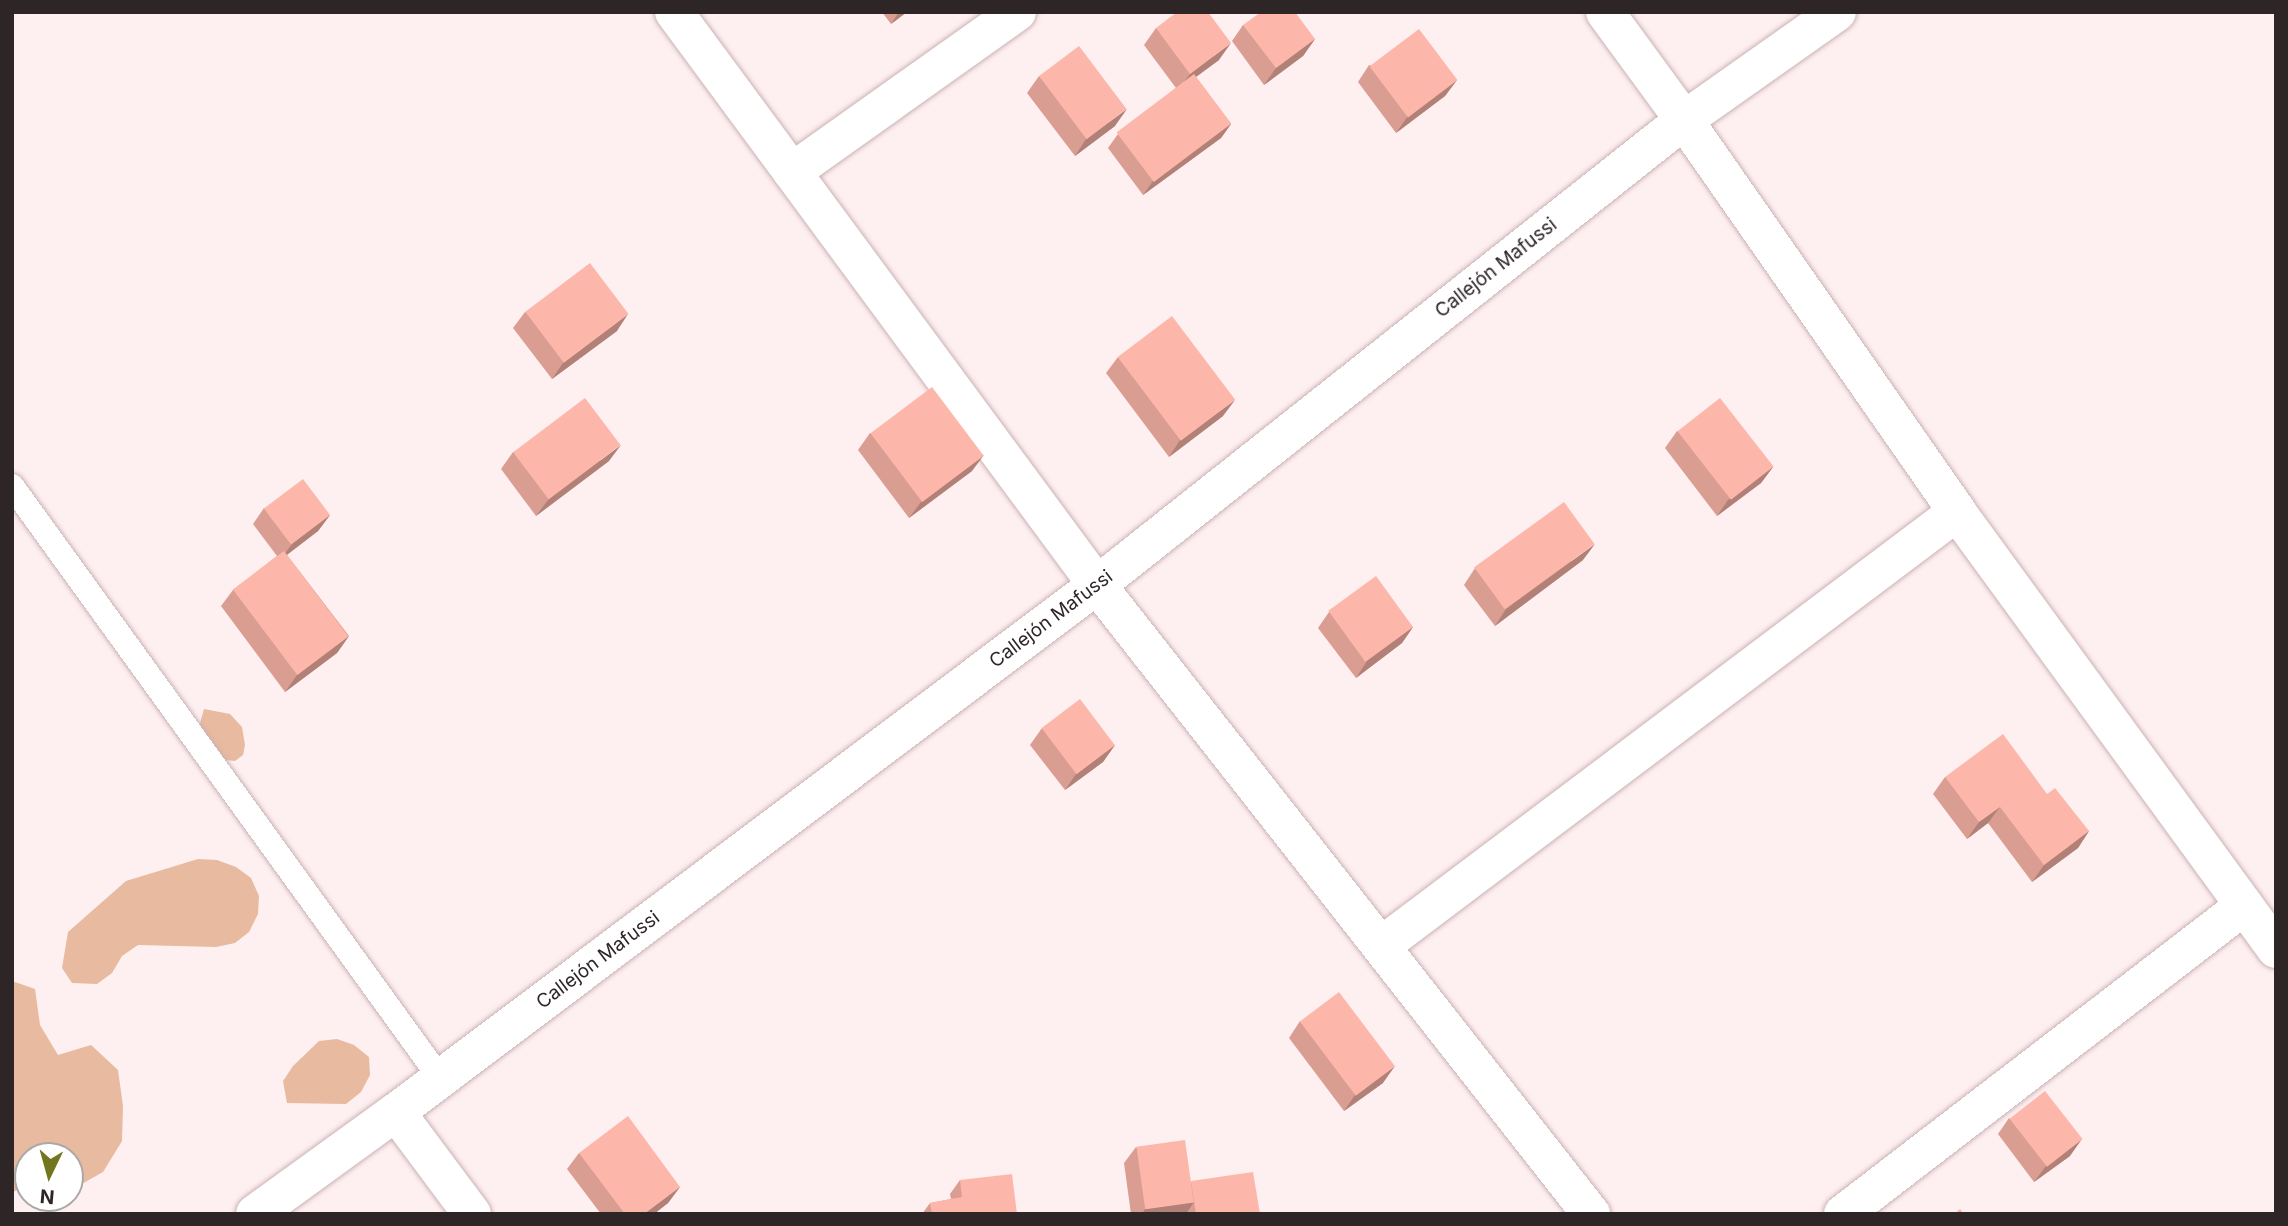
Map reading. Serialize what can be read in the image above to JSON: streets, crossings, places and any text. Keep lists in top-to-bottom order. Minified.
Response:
{"streets":{"street":["Callejón Mafussi"]},"north":"bottom"}
